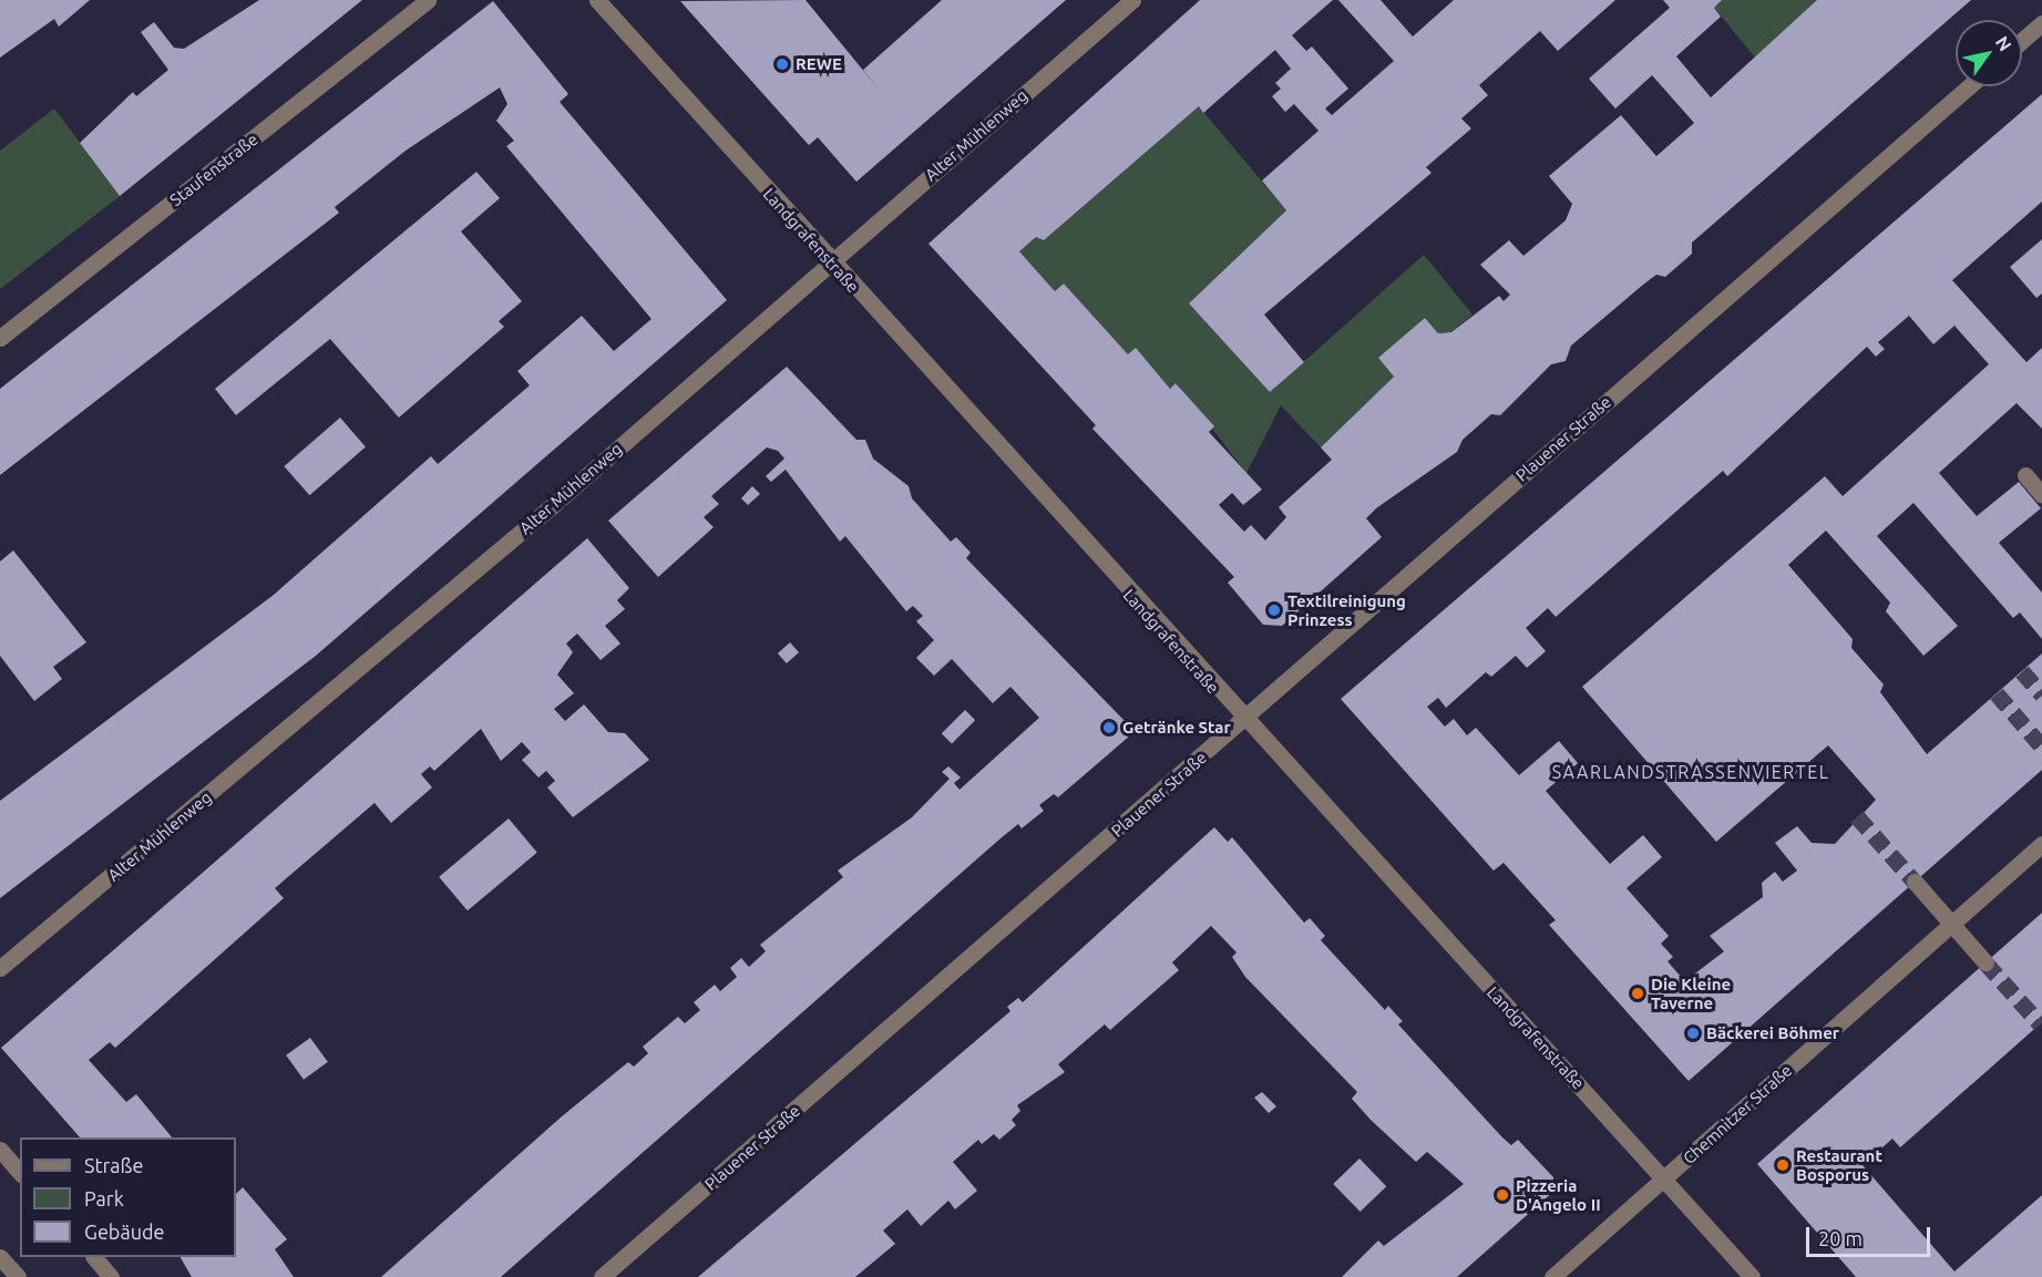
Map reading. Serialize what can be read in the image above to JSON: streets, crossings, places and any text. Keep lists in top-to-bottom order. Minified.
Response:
{"streets":{"street":["Alter Mühlenweg","Staufenstraße","Landgrafenstraße","Plauener Straße","Chemnitzer Straße"]},"crossings":[["Alter Mühlenweg","Landgrafenstraße"],["Landgrafenstraße","Plauener Straße"],["Landgrafenstraße","Chemnitzer Straße"]],"districts":["SAARLANDSTRASSENVIERTEL"],"places":["REWE","Textilreinigung Prinzess","Getränke Star","Die Kleine Taverne","Bäckerei Böhmer","Restaurant Bosporus","Pizzeria D'Angelo II"],"legend":["Straße","Park","Gebäude"],"scale_bar":"20 m","north":"top right"}
